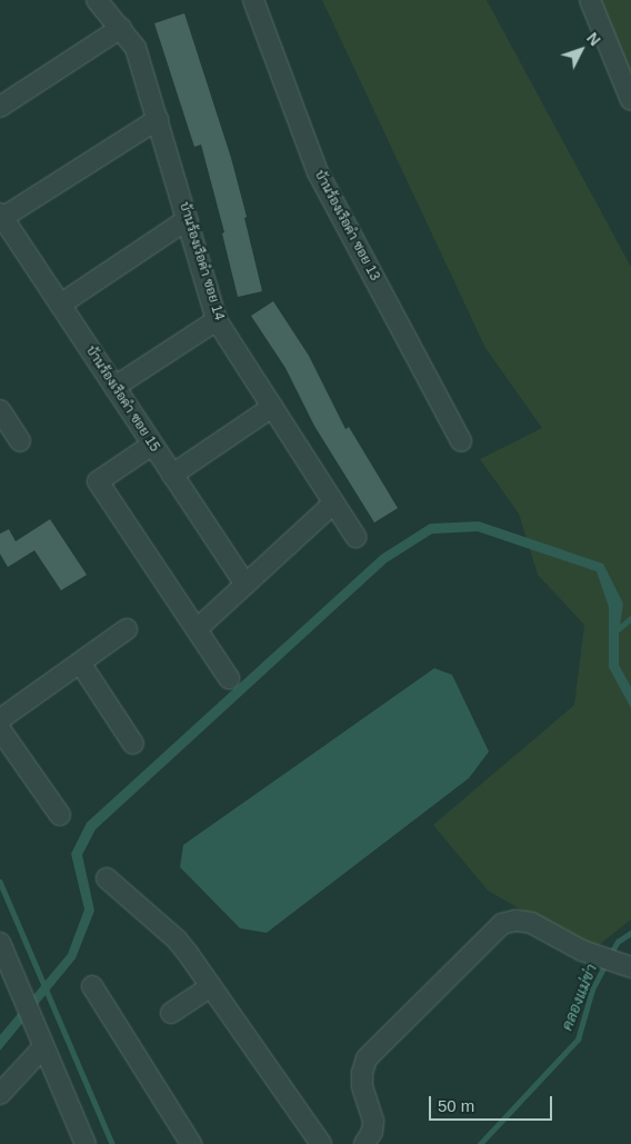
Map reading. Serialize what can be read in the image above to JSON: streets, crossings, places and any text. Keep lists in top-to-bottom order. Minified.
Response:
{"streets":{"street":["บ้านร้องเรือคำ ซอย 13","บ้านร้องเรือคำ ซอย 14","บ้านร้องเรือคำ ซอย 15"]},"water":["คลองแม่ข่า"],"scale_bar":"50 m","north":"top right"}
